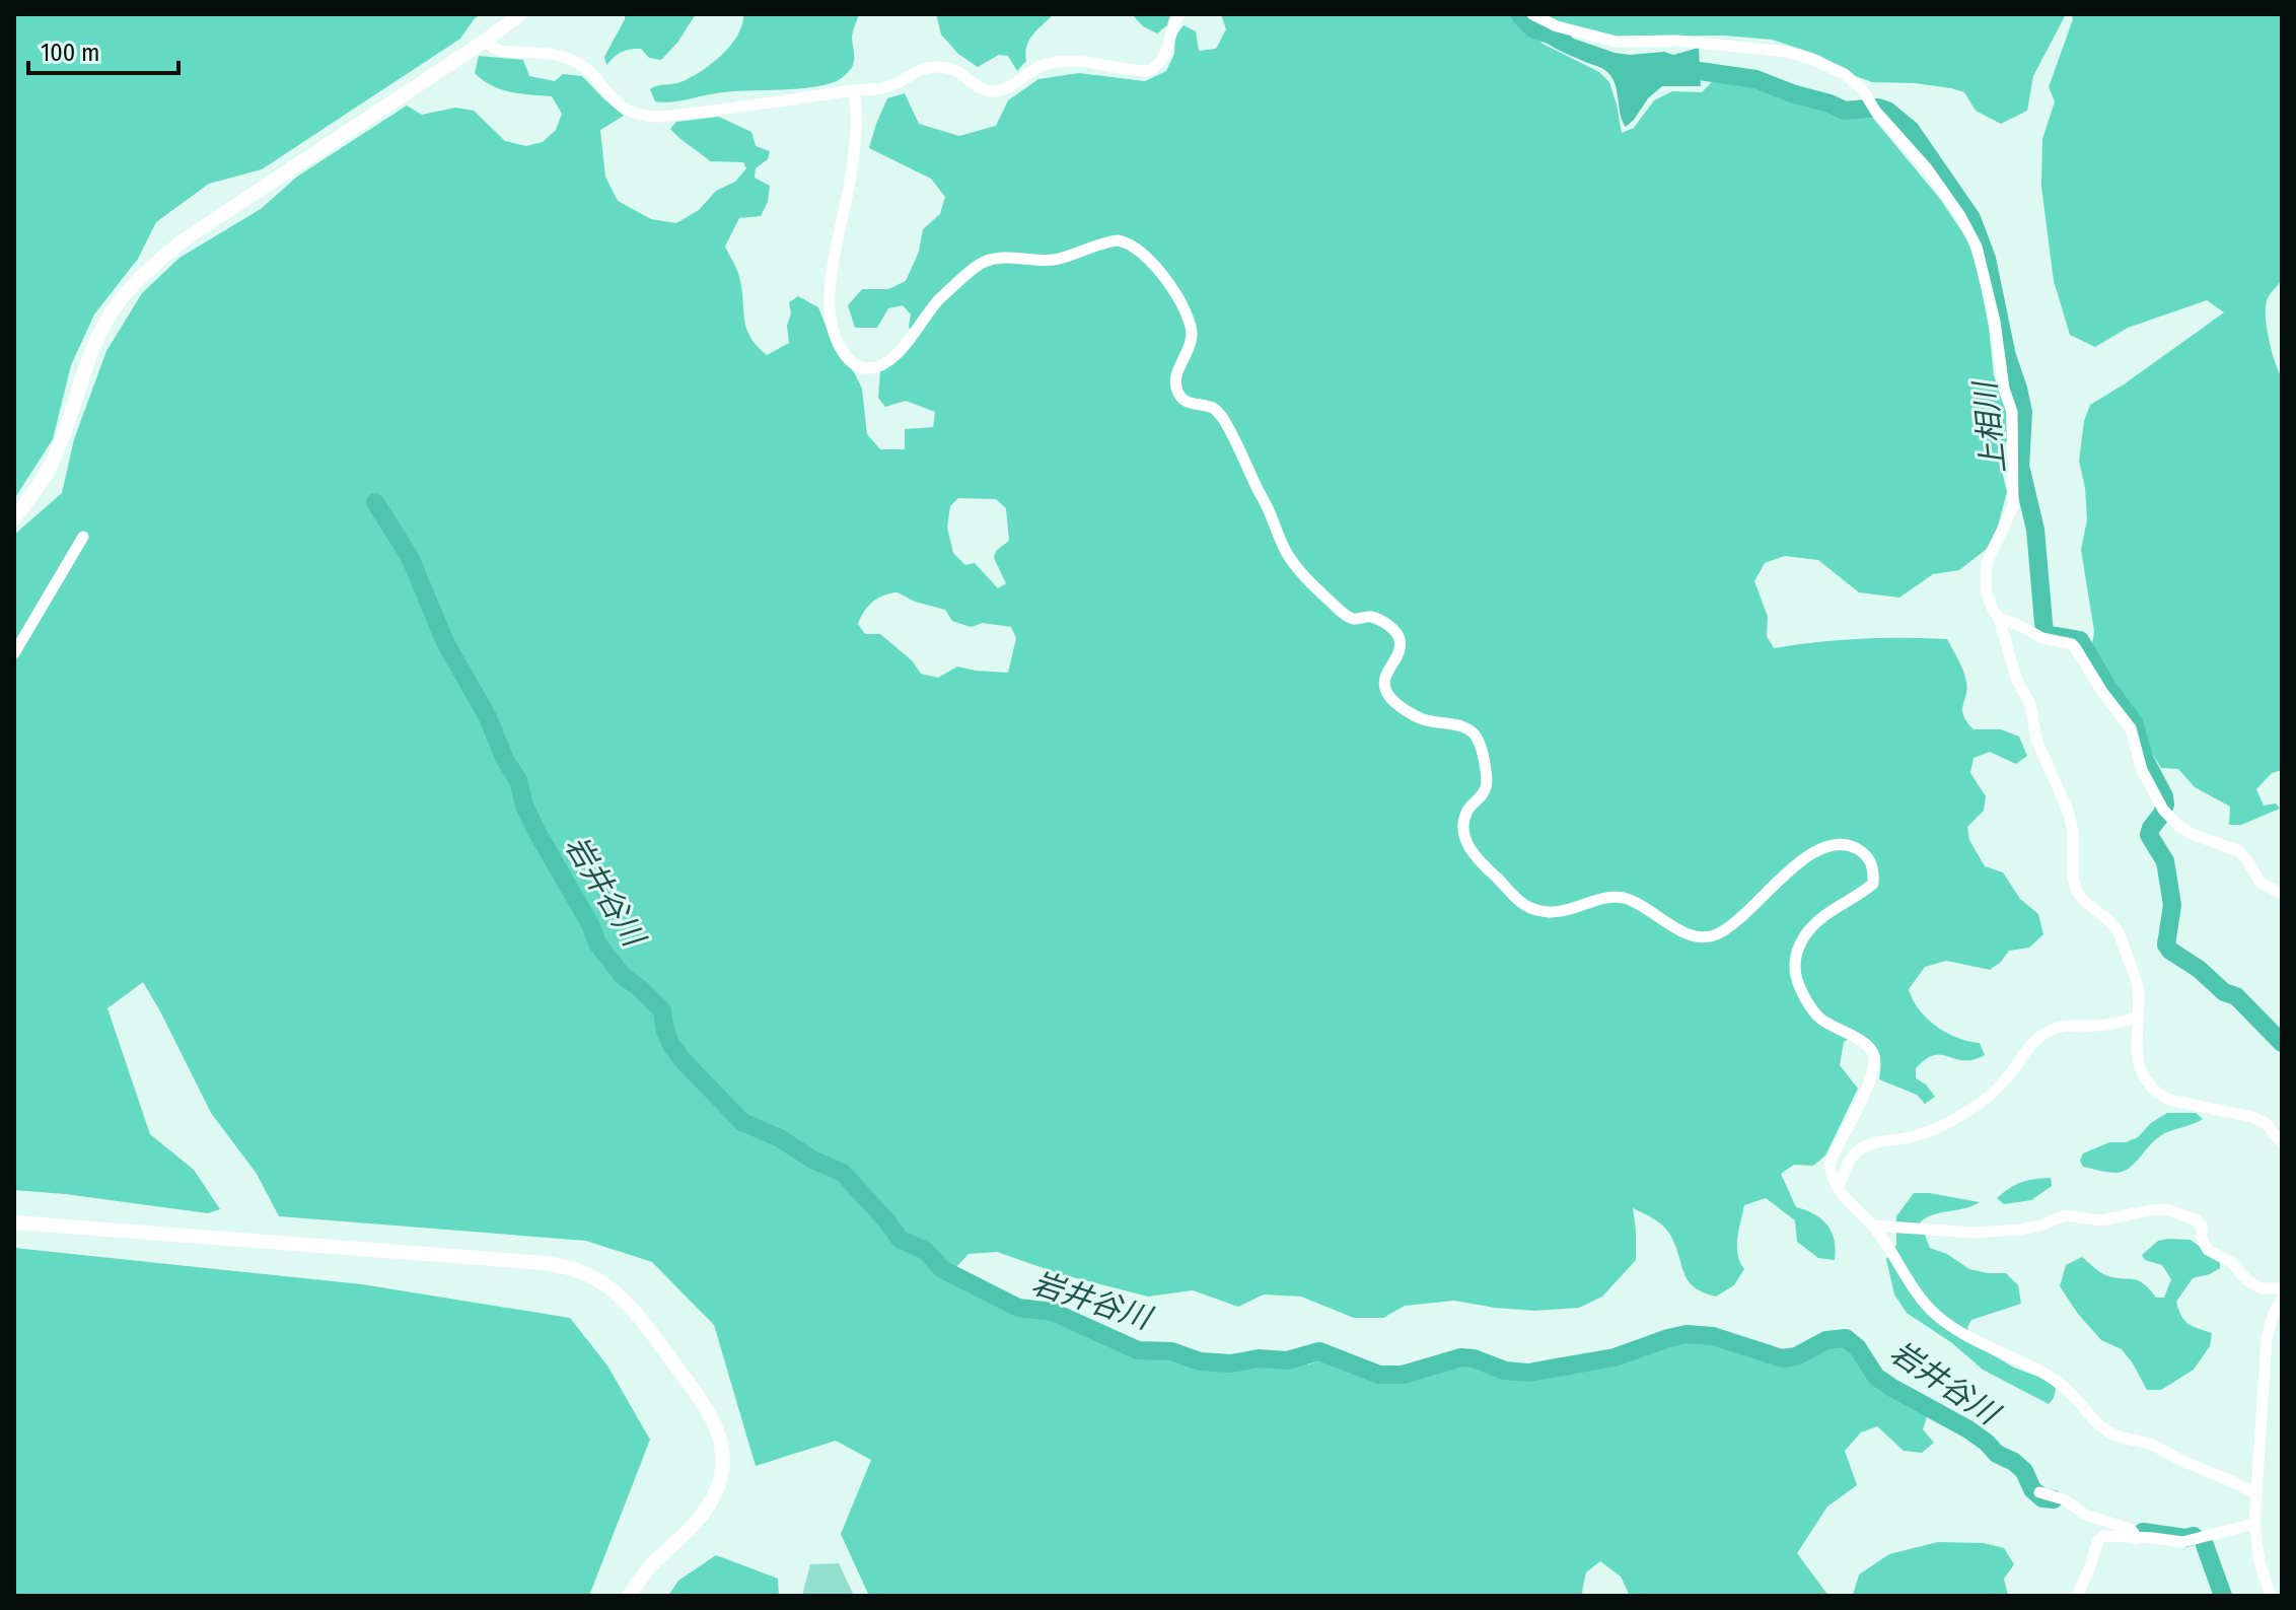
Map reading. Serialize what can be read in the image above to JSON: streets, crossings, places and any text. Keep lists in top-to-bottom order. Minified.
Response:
{"water":["上相川","岩井谷川"],"scale_bar":"100 m"}
